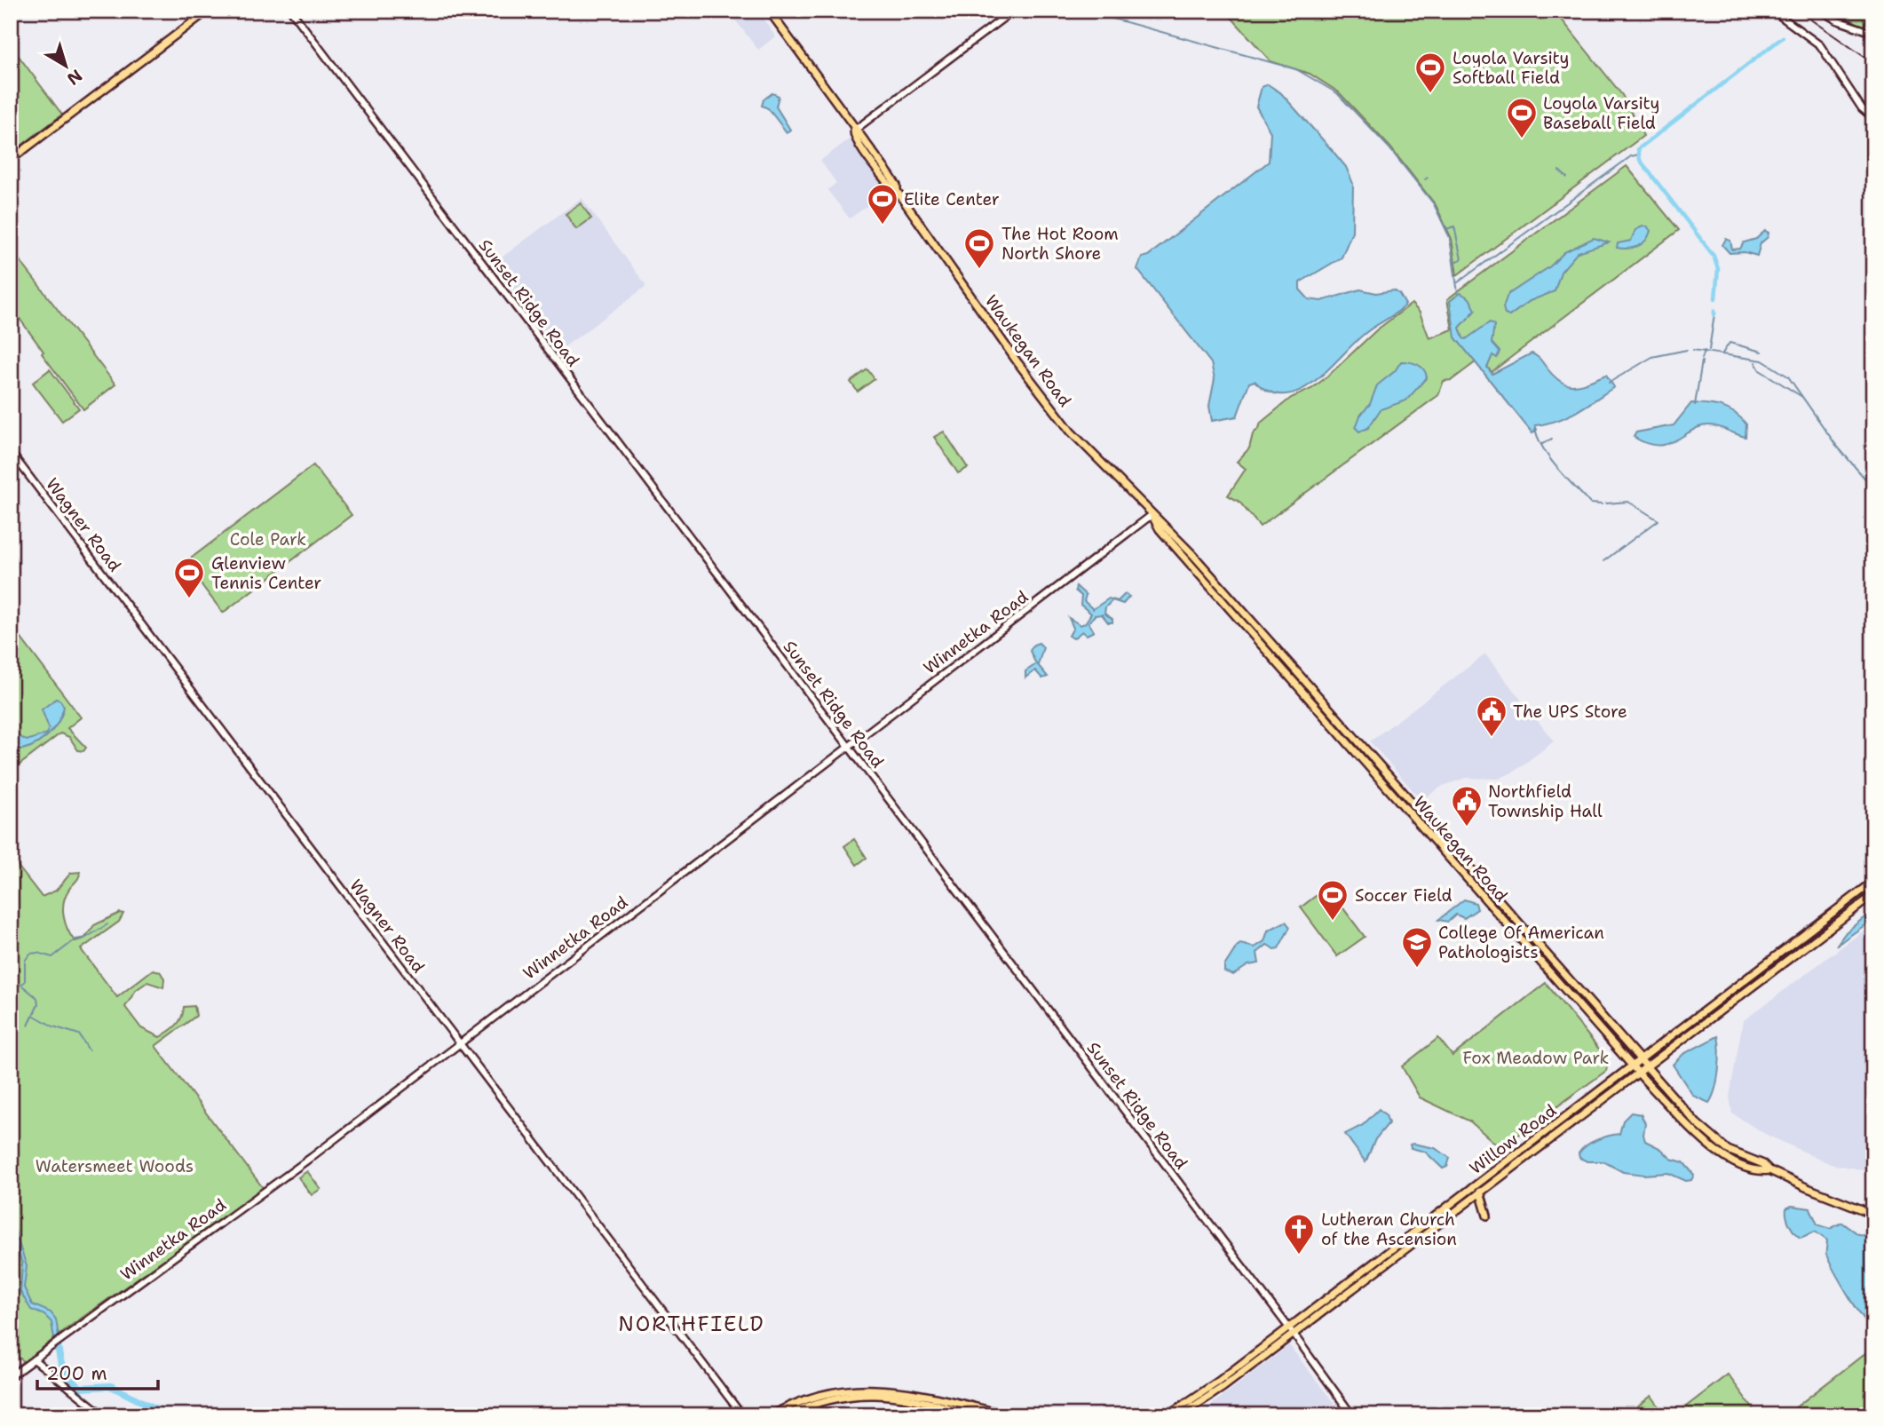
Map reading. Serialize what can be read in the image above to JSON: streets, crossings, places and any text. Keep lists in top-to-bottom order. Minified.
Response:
{"streets":{"main road":["Waukegan Road","Willow Road"],"street":["Sunset Ridge Road","Wagner Road","Winnetka Road"]},"crossings":[["Sunset Ridge Road","Winnetka Road"],["Sunset Ridge Road","Willow Road"],["Waukegan Road","Winnetka Road"],["Waukegan Road","Willow Road"],["Wagner Road","Winnetka Road"]],"districts":["NORTHFIELD"],"parks":["Cole Park","Fox Meadow Park","Watersmeet Woods"],"places":{"sports":["Loyola Varsity Softball Field","Loyola Varsity Baseball Field","Elite Center","The Hot Room North Shore","Glenview Tennis Center","Soccer Field"],"public building":["The UPS Store","Northfield Township Hall"],"school or university":["College Of American Pathologists"],"church":["Lutheran Church of the Ascension"]},"scale_bar":"200 m","north":"bottom right"}
